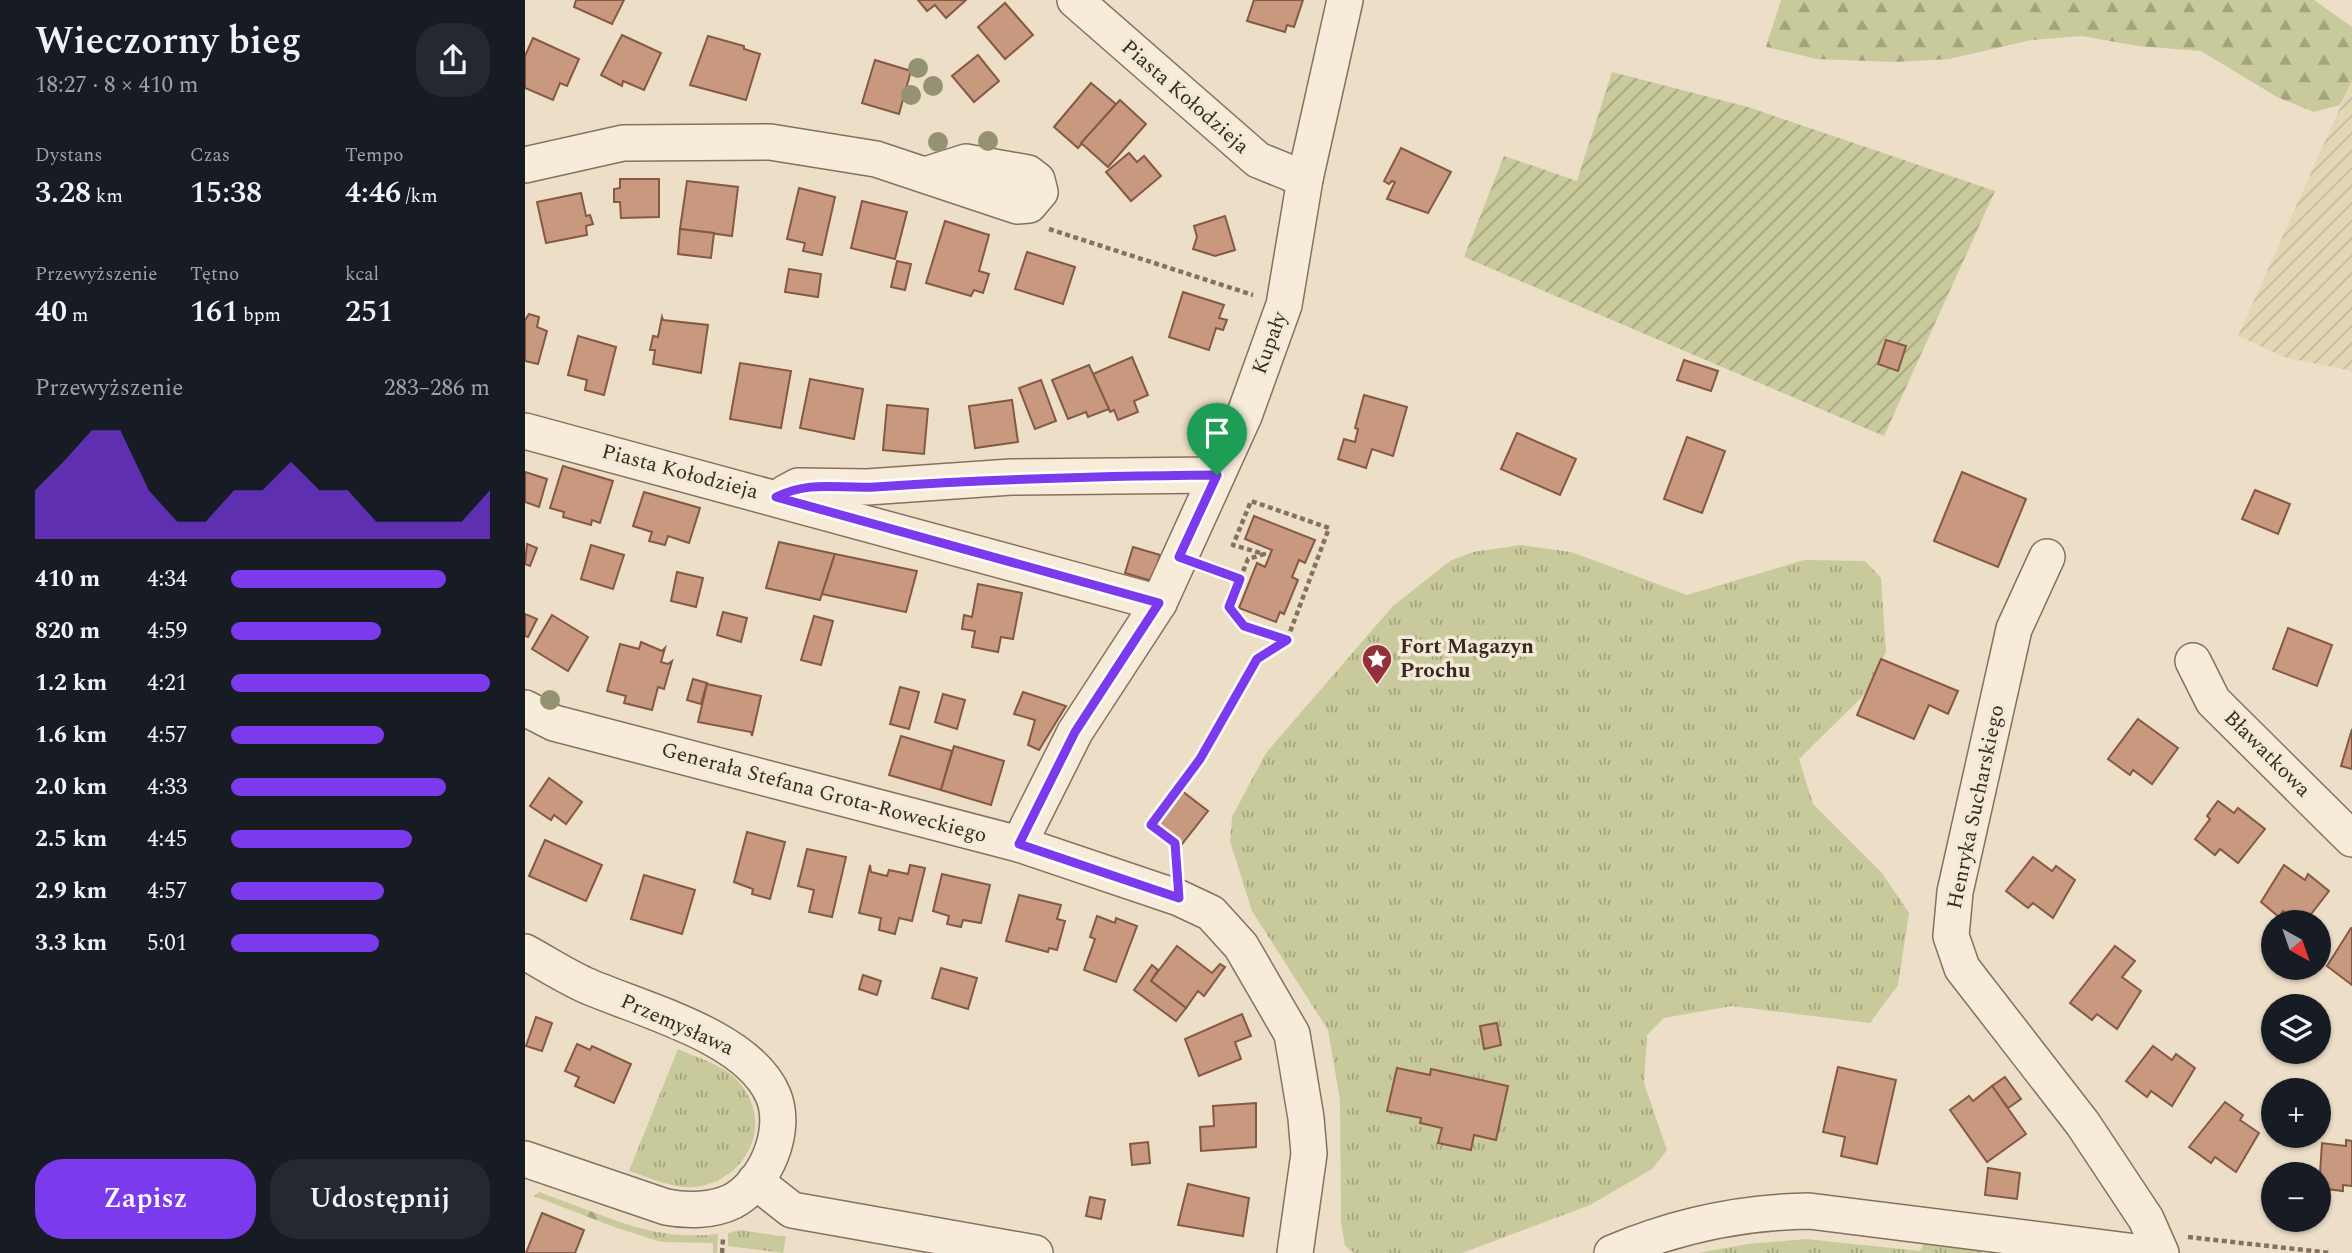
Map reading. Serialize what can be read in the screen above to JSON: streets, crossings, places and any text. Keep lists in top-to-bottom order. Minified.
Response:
{"streets":{"street":["Piasta Kołodzieja","Kupały","Bławatkowa","Generała Stefana Grota-Roweckiego","Henryka Sucharskiego","Przemysława"]},"crossings":[["Piasta Kołodzieja","Kupały"],["Kupały","Generała Stefana Grota-Roweckiego"]],"places":{"place":["Fort Magazyn Prochu"]},"north":"bottom right","page":{"heading":["Wieczorny bieg","18:27 · 8 × 410 m"],"stats":[["Dystans","3.28 km"],["Czas","15:38"],["Tempo","4:46 /km"],["Przewyższenie","40 m"],["Tętno","161 bpm"],["kcal","251"]],"chart":["Przewyższenie","283–286 m"],"list":[{"name":"410 m","note":"4:34"},{"name":"820 m","note":"4:59"},{"name":"1.2 km","note":"4:21"},{"name":"1.6 km","note":"4:57"},{"name":"2.0 km","note":"4:33"},{"name":"2.5 km","note":"4:45"},{"name":"2.9 km","note":"4:57"},{"name":"3.3 km","note":"5:01"}],"map_buttons":["+","−"],"buttons":["Zapisz","Udostępnij"]}}
